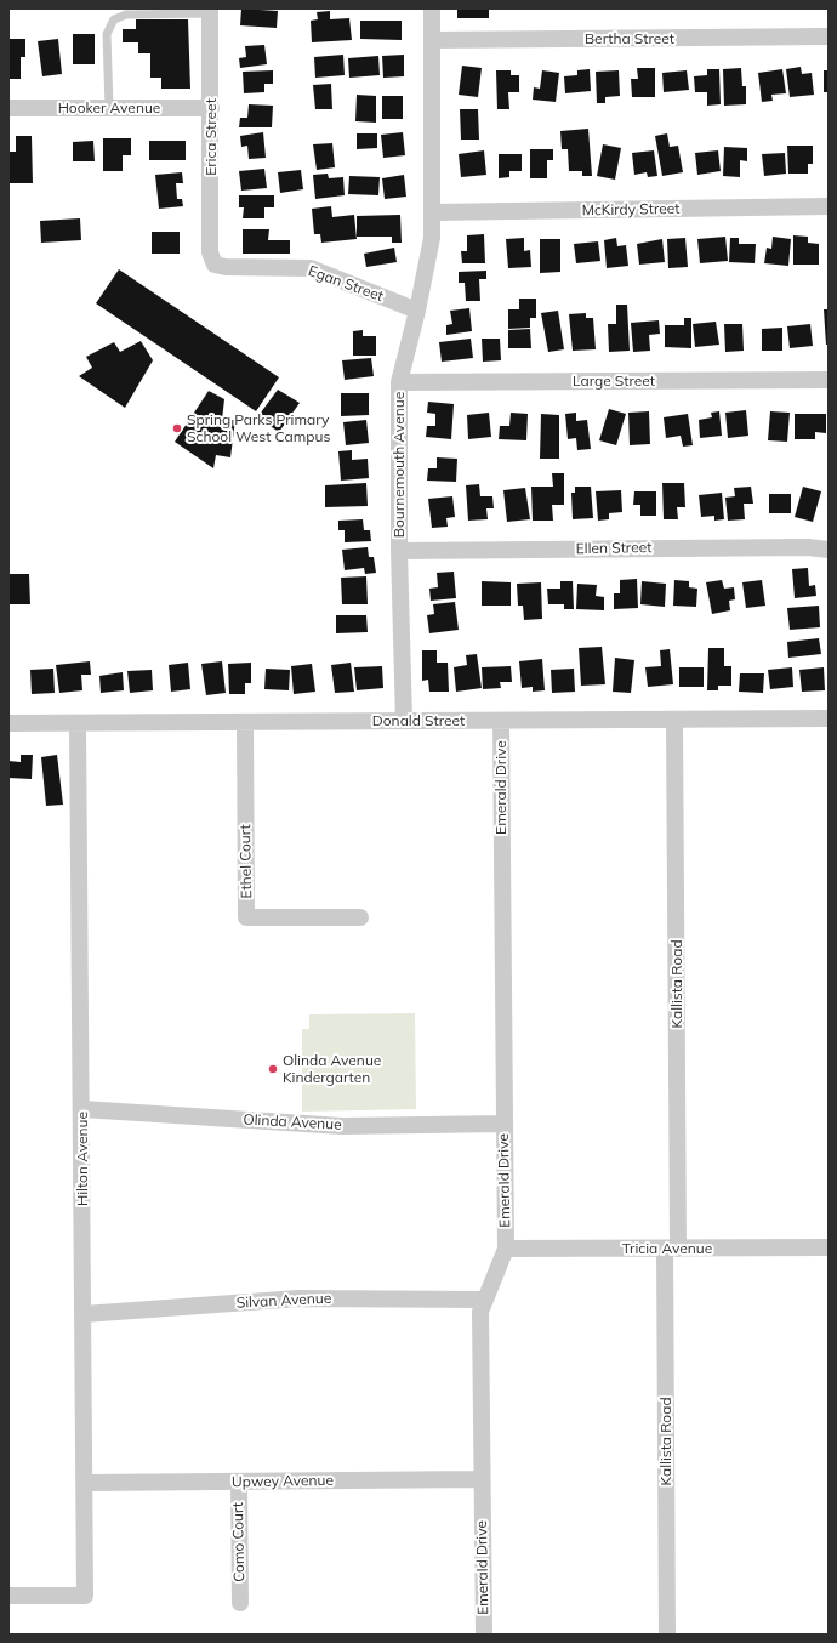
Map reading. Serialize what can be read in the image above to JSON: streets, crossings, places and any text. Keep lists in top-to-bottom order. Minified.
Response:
{"streets":{"street":["Bertha Street","Hooker Avenue","Erica Street","McKirdy Street","Egan Street","Large Street","Bournemouth Avenue","Ellen Street","Donald Street","Emerald Drive","Ethel Court","Kallista Road","Olinda Avenue","Hilton Avenue","Tricia Avenue","Silvan Avenue","Upwey Avenue","Como Court"]},"crossings":[["Bertha Street","Bournemouth Avenue"],["Hooker Avenue","Erica Street"],["Erica Street","Egan Street"],["McKirdy Street","Bournemouth Avenue"],["Egan Street","Bournemouth Avenue"],["Large Street","Bournemouth Avenue"],["Bournemouth Avenue","Ellen Street"],["Bournemouth Avenue","Donald Street"],["Donald Street","Emerald Drive"],["Donald Street","Ethel Court"],["Donald Street","Kallista Road"],["Donald Street","Hilton Avenue"],["Emerald Drive","Olinda Avenue"],["Emerald Drive","Tricia Avenue"],["Emerald Drive","Silvan Avenue"],["Emerald Drive","Upwey Avenue"],["Kallista Road","Tricia Avenue"],["Olinda Avenue","Hilton Avenue"],["Hilton Avenue","Silvan Avenue"],["Hilton Avenue","Upwey Avenue"],["Upwey Avenue","Como Court"]],"places":["Spring Parks Primary School West Campus","Olinda Avenue Kindergarten"]}
